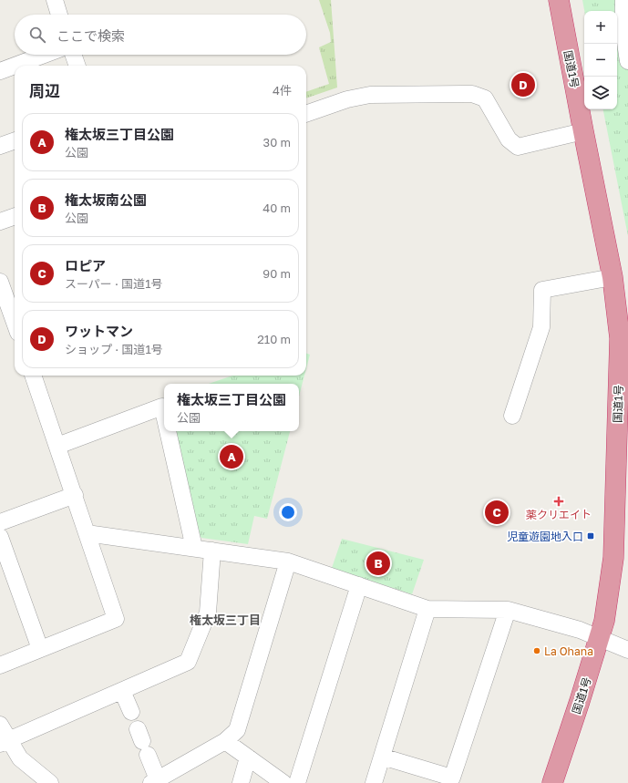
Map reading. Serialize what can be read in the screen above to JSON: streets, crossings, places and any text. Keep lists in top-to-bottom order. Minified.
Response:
{"streets":{"highway":["国道1号"]},"districts":["権太坂三丁目"],"places":{"health":["薬クリエイト"],"transit":["児童遊園地入口"],"other":["La Ohana"]},"page":{"map_buttons":["+","−"],"search":"ここで検索","heading":["周辺","4件"],"pins":["D","A","C","B"],"list":[{"mark":"A","name":"権太坂三丁目公園","note":"公園","value":"30 m"},{"mark":"B","name":"権太坂南公園","note":"公園","value":"40 m"},{"mark":"C","name":"ロピア","note":"スーパー · 国道1号","value":"90 m"},{"mark":"D","name":"ワットマン","note":"ショップ · 国道1号","value":"210 m"}],"popup":["権太坂三丁目公園","公園"]}}
